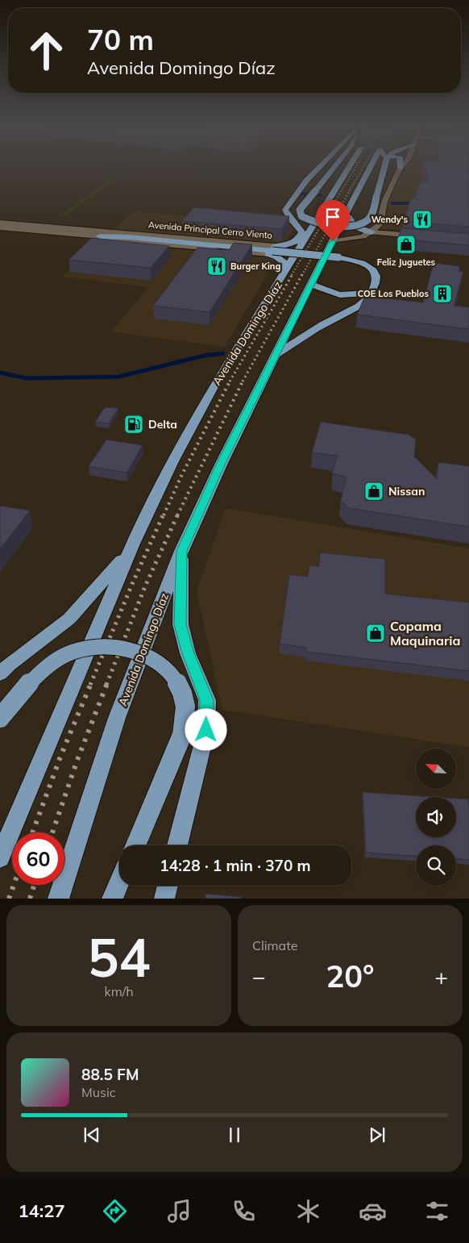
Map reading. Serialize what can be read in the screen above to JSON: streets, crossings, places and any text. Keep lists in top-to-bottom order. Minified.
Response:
{"streets":{"main road":["Avenida Domingo Díaz"],"street":["Avenida Principal Cerro Viento"]},"places":{"restaurant":["Wendy's","Burger King"],"shop":["Feliz Juguetes","Nissan","Copama Maquinaria"],"building":["COE Los Pueblos"],"fuel station":["Delta"]},"north":"top left","page":{"turn":["70 m","Avenida Domingo Díaz"],"limit":"60","trip":"14:28 · 1 min · 370 m","tile":[["54","km/h"],"Climate"],"heat":["−","20°","+"],"song":["88.5 FM","Music"],"tabs":"14:27"}}
